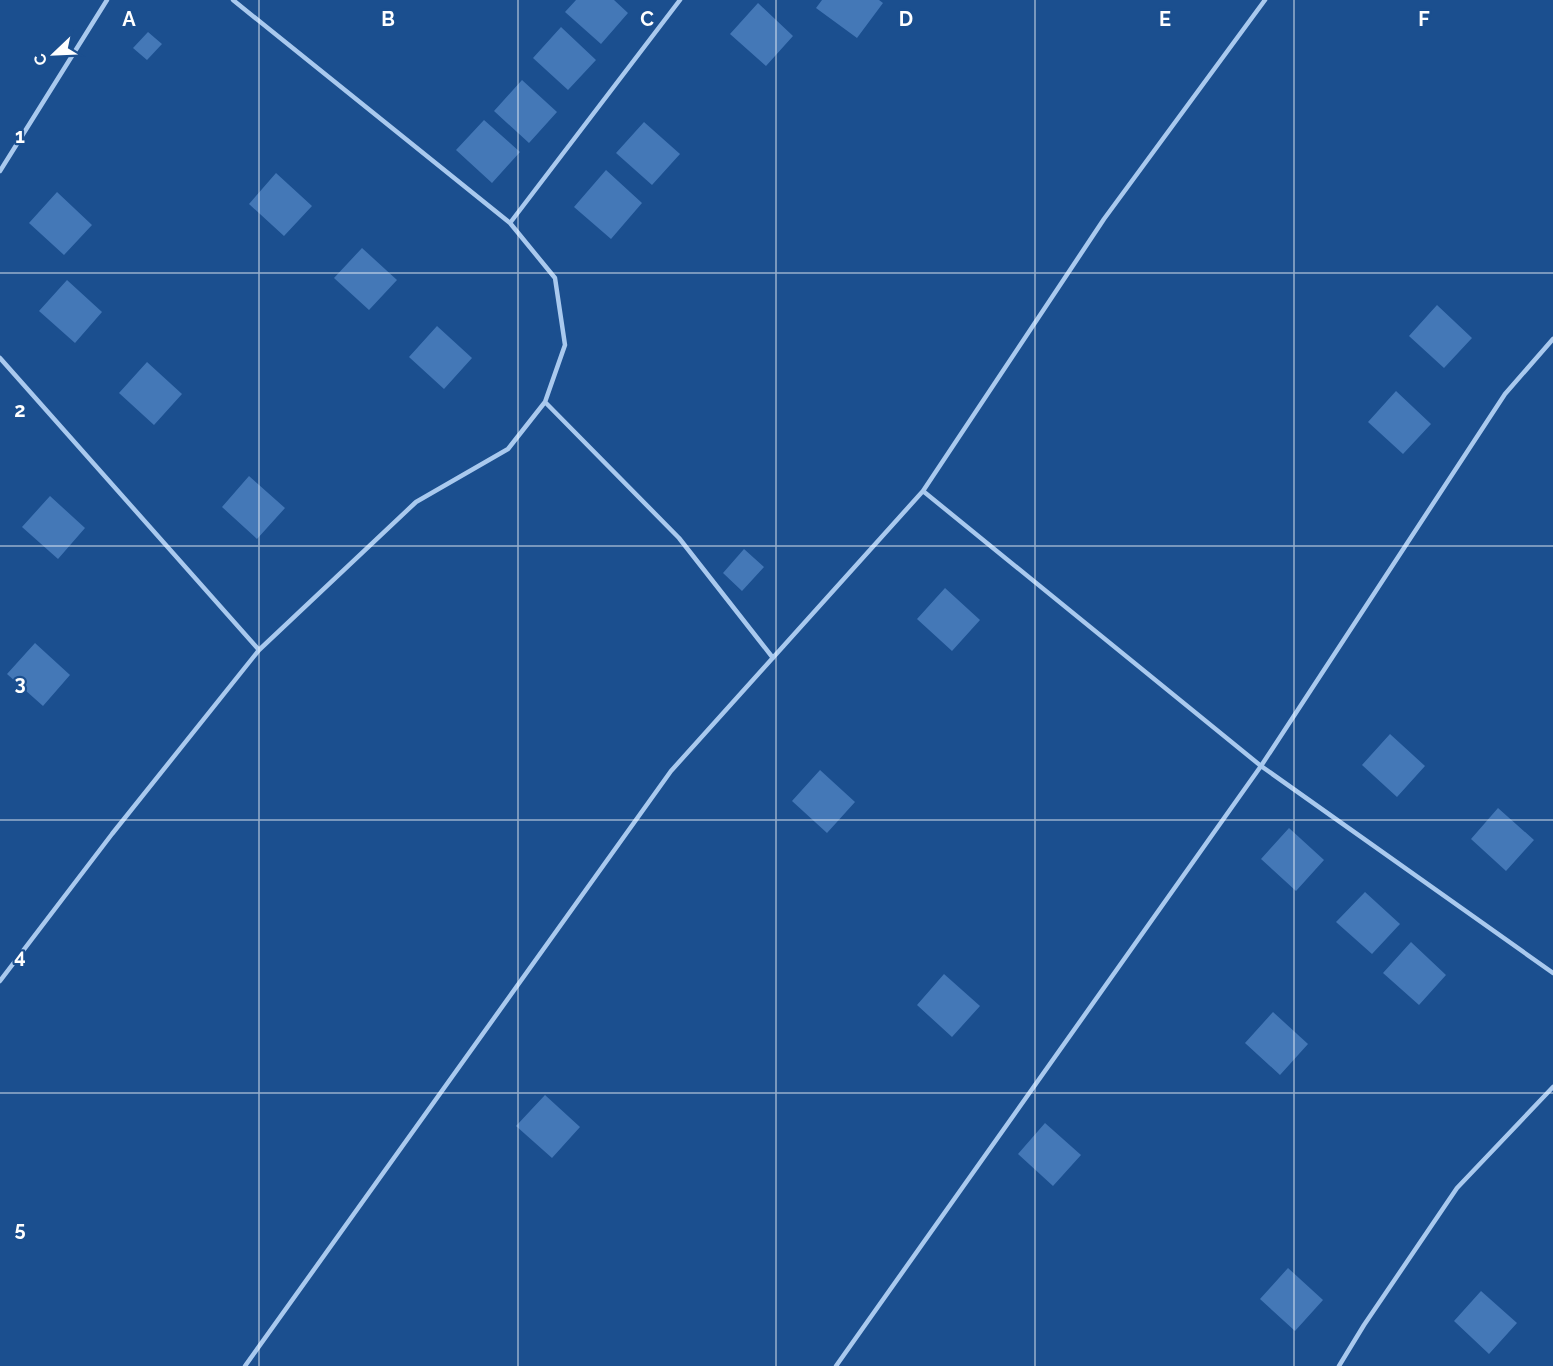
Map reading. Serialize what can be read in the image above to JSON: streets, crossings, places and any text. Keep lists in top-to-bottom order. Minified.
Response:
{"north":"bottom left","grid":{"columns":["A","B","C","D","E","F"],"rows":["1","2","3","4","5"]}}
